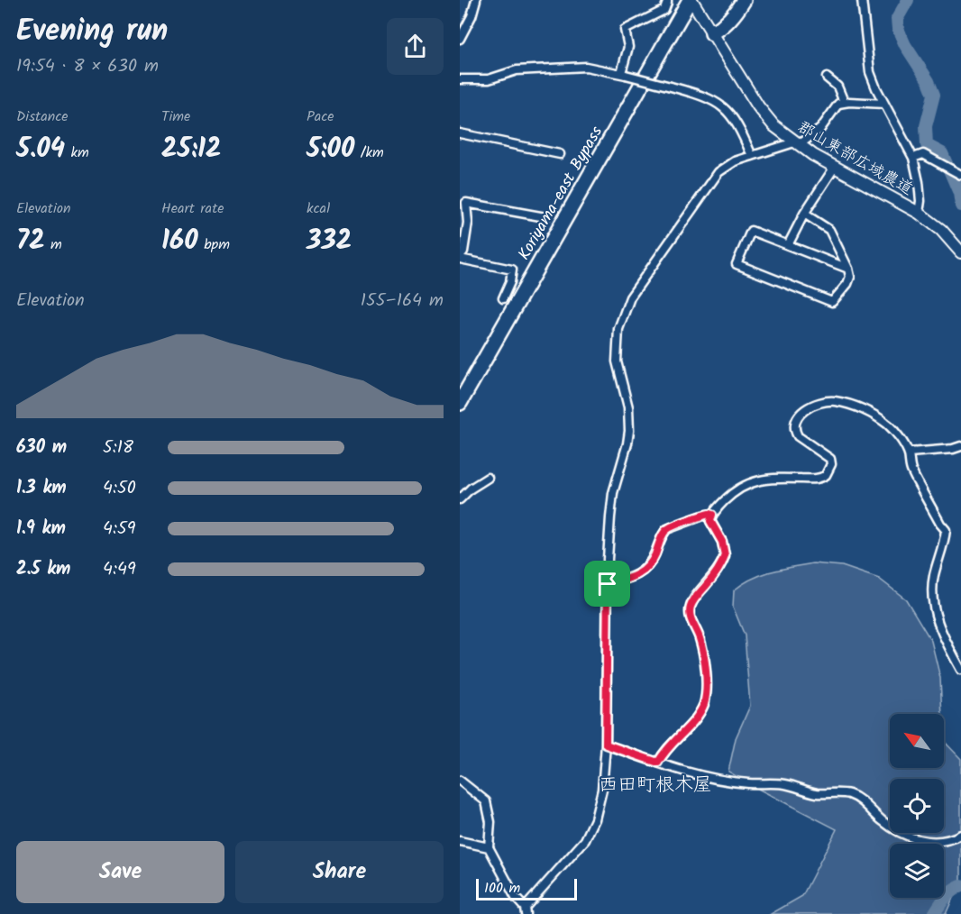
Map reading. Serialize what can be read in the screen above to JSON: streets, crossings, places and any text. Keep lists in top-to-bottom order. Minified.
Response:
{"streets":{"highway":["Koriyama-east Bypass"],"street":["郡山東部広域農道"]},"crossings":[["郡山東部広域農道","Koriyama-east Bypass"]],"districts":["西田町根木屋"],"scale_bar":"100 m","north":"top left","page":{"heading":["Evening run","19:54 · 8 × 630 m"],"stats":[["Distance","5.04 km"],["Time","25:12"],["Pace","5:00 /km"],["Elevation","72 m"],["Heart rate","160 bpm"],["kcal","332"]],"chart":["Elevation","155–164 m"],"list":[{"name":"630 m","note":"5:18"},{"name":"1.3 km","note":"4:50"},{"name":"1.9 km","note":"4:59"},{"name":"2.5 km","note":"4:49"}],"buttons":["Save","Share"],"scale":"100 m"}}
